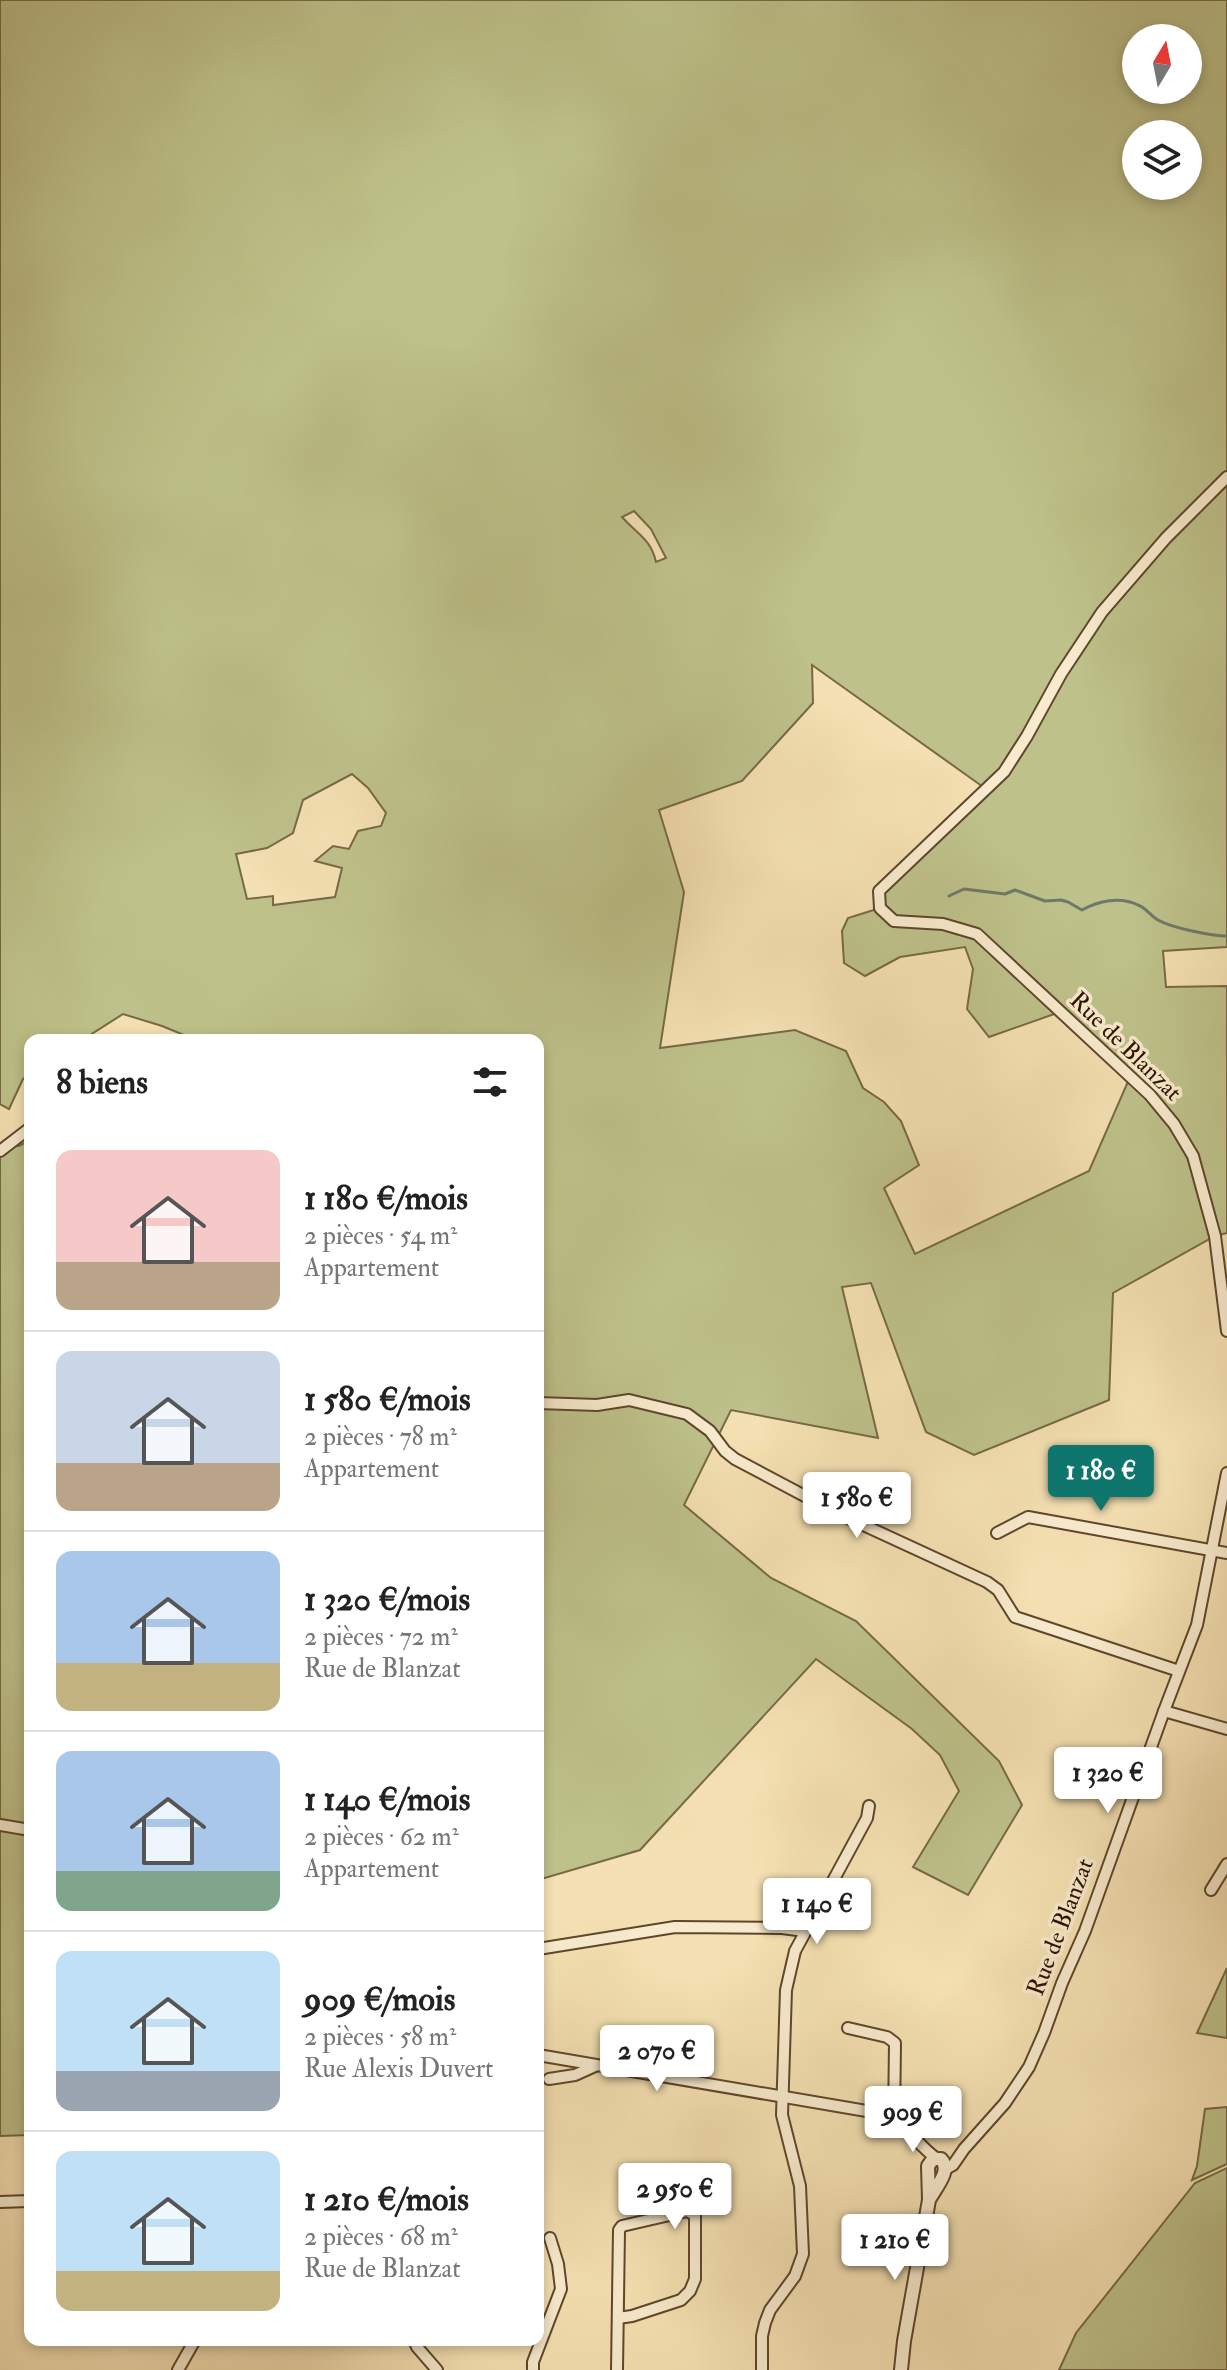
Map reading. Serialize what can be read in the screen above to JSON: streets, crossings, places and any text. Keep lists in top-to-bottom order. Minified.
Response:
{"streets":{"street":["Rue de Blanzat"]},"north":"top","page":{"heading":"8 biens","list":[{"name":"1 180 €/mois","note":"2 pièces · 54 m² · Appartement"},{"name":"1 580 €/mois","note":"2 pièces · 78 m² · Appartement"},{"name":"1 320 €/mois","note":"2 pièces · 72 m² · Rue de Blanzat"},{"name":"1 140 €/mois","note":"2 pièces · 62 m² · Appartement"},{"name":"909 €/mois","note":"2 pièces · 58 m² · Rue Alexis Duvert"},{"name":"1 210 €/mois","note":"2 pièces · 68 m² · Rue de Blanzat"}],"price":["1 180 €","1 580 €","1 320 €","1 140 €","2 070 €","909 €","2 950 €","1 210 €"]}}
